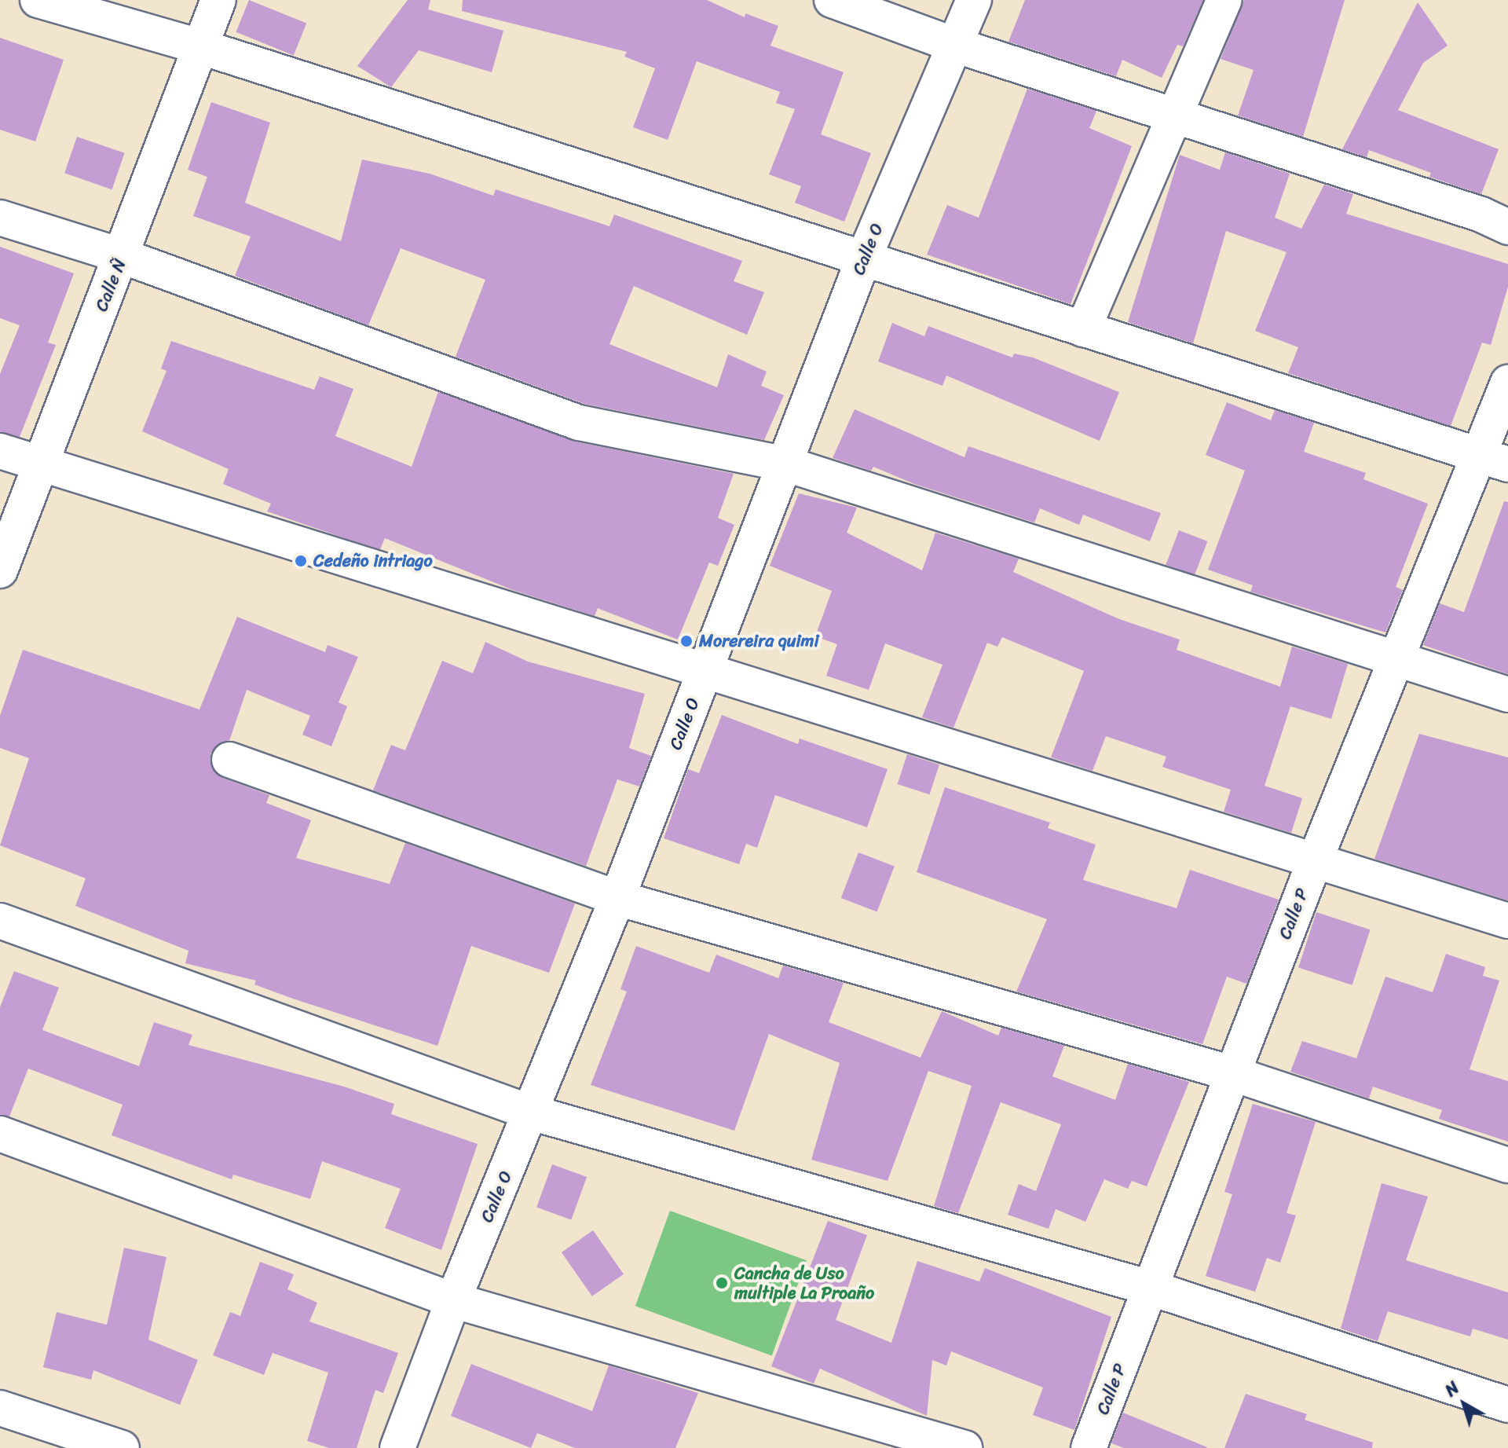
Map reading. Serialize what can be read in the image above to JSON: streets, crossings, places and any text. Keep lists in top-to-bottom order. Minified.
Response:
{"streets":{"street":["Calle O","Calle Ñ","Calle P"]},"places":["Cedeño intriago","Morereira quimi","Cancha de Uso multiple La Proaño"],"north":"top left"}
